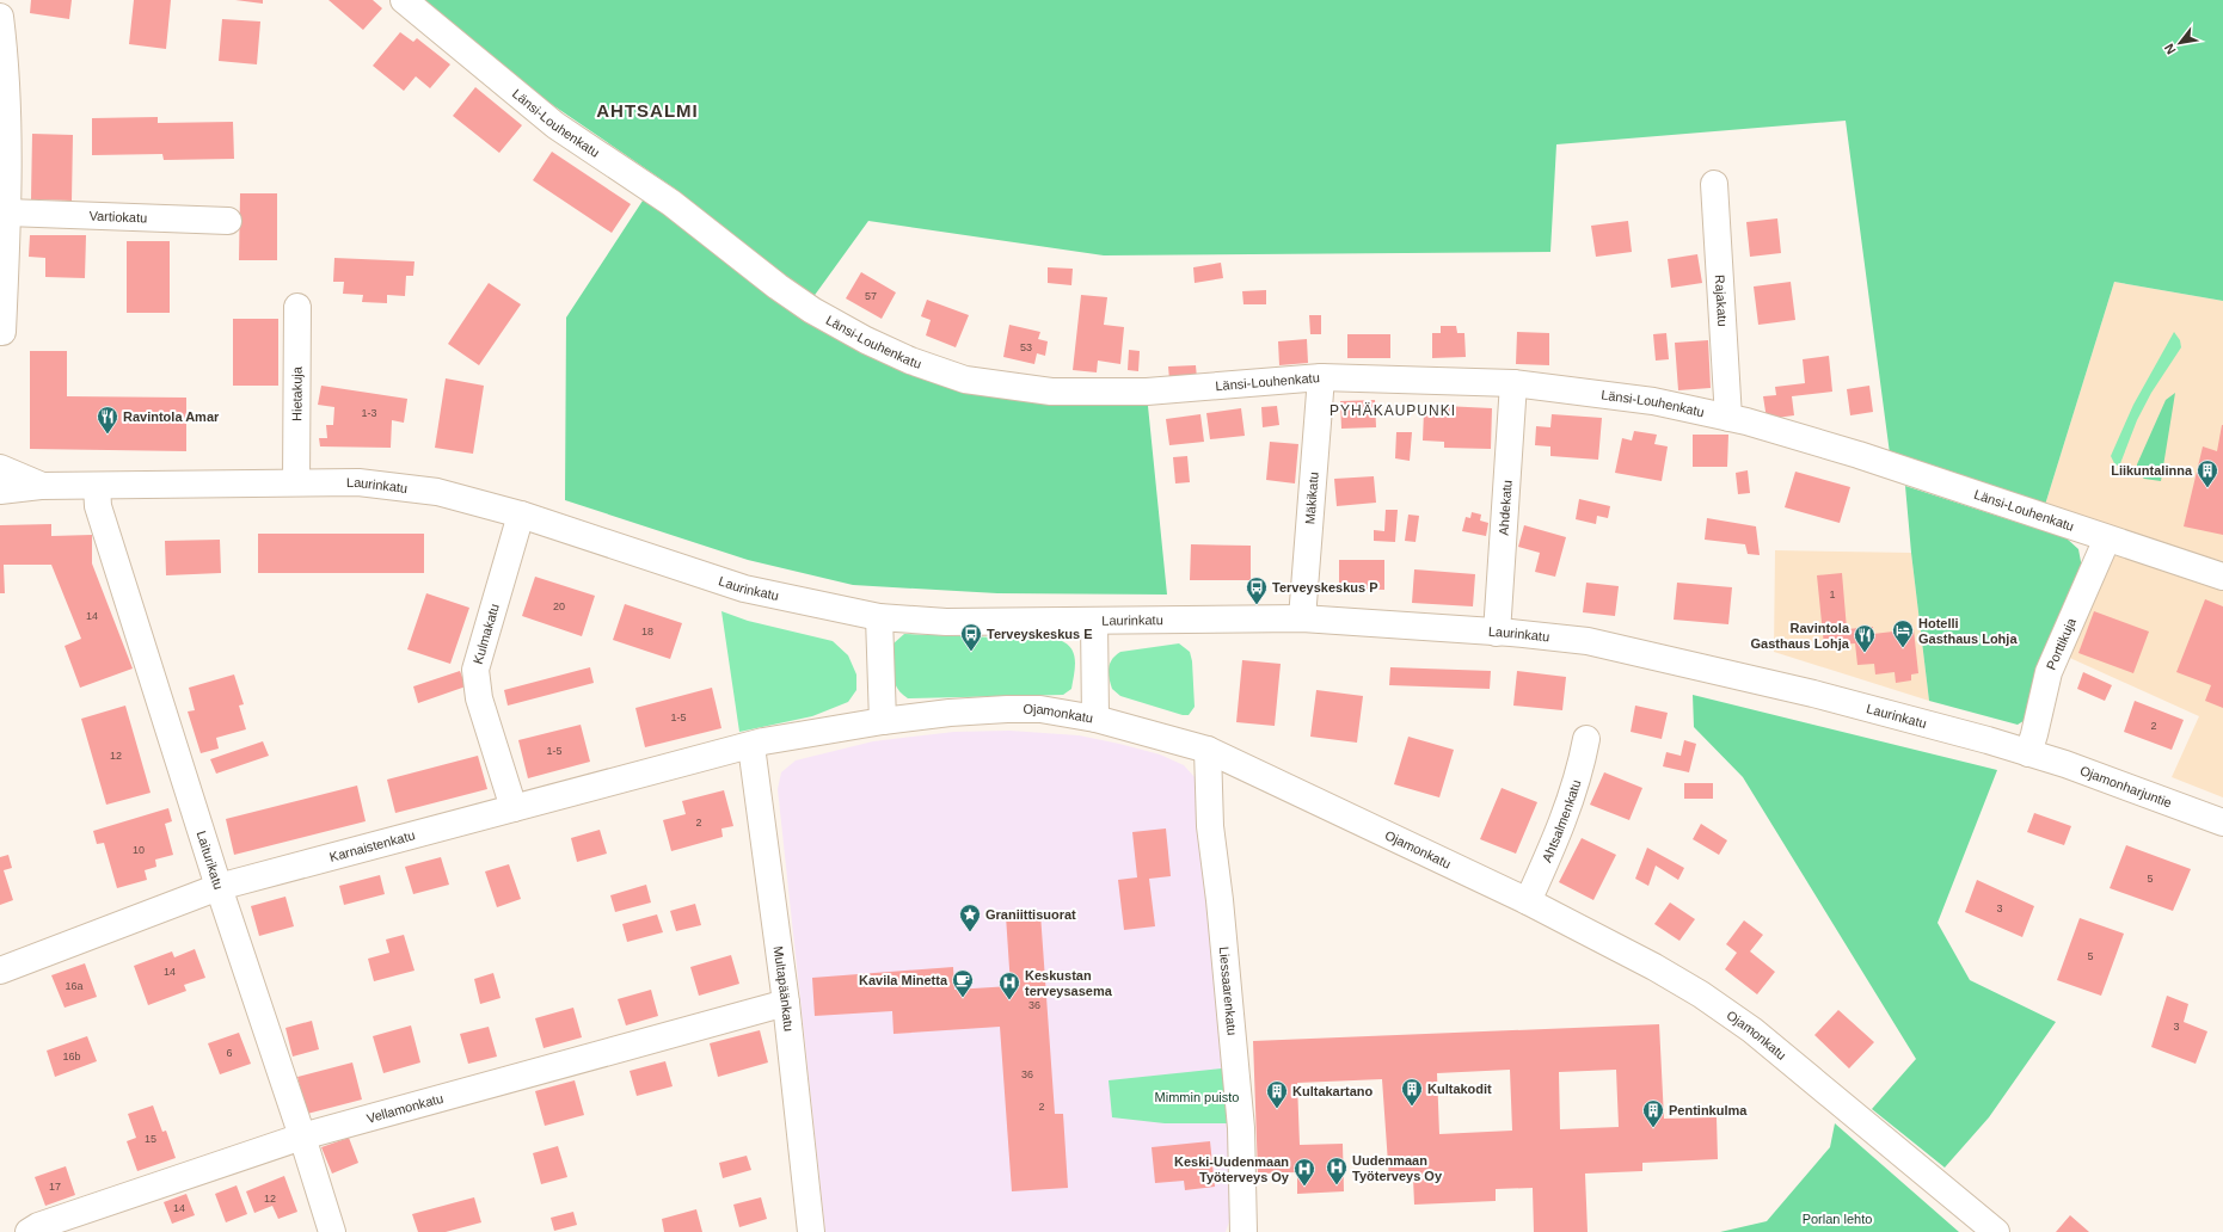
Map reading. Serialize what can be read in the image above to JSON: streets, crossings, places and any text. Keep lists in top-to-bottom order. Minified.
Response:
{"streets":{"street":["Länsi-Louhenkatu","Vartiokatu","Rajakatu","Hietakuja","Laurinkatu","Mäkikatu","Ahdekatu","Kulmakatu","Porttikuja","Ojamonkatu","Ojamonharjuntie","Ahtsalmenkatu","Karnaistenkatu","Laiturikatu","Multapäänkatu","Liessaarenkatu","Vellamonkatu"]},"crossings":[["Länsi-Louhenkatu","Rajakatu"],["Länsi-Louhenkatu","Mäkikatu"],["Länsi-Louhenkatu","Ahdekatu"],["Länsi-Louhenkatu","Porttikuja"],["Hietakuja","Laurinkatu"],["Laurinkatu","Mäkikatu"],["Laurinkatu","Ahdekatu"],["Laurinkatu","Kulmakatu"],["Laurinkatu","Porttikuja"],["Laurinkatu","Ojamonharjuntie"],["Laurinkatu","Laiturikatu"],["Kulmakatu","Karnaistenkatu"],["Porttikuja","Ojamonharjuntie"],["Ojamonkatu","Ahtsalmenkatu"],["Ojamonkatu","Karnaistenkatu"],["Ojamonkatu","Multapäänkatu"],["Ojamonkatu","Liessaarenkatu"],["Karnaistenkatu","Laiturikatu"],["Karnaistenkatu","Multapäänkatu"],["Laiturikatu","Vellamonkatu"],["Multapäänkatu","Vellamonkatu"]],"districts":["AHTSALMI","PYHÄKAUPUNKI"],"parks":["Mimmin puisto","Porlan lehto"],"places":{"restaurant":["Ravintola Amar","Ravintola Gasthaus Lohja"],"building":["Liikuntalinna","Kultakodit","Kultakartano","Pentinkulma"],"bus stop":["Terveyskeskus P","Terveyskeskus E"],"hotel":["Hotelli Gasthaus Lohja"],"place":["Graniittisuorat"],"cafe":["Kavila Minetta"],"hospital":["Keskustan terveysasema","Uudenmaan Työterveys Oy","Keski-Uudenmaan Työterveys Oy"]},"house_numbers":["57","53","1-3","1","20","14","18","1-5","2","1-5","12","2","10","5","3","5","14","16a","36","3","6","16b","36","2","15","17","12","14"],"north":"bottom left"}
